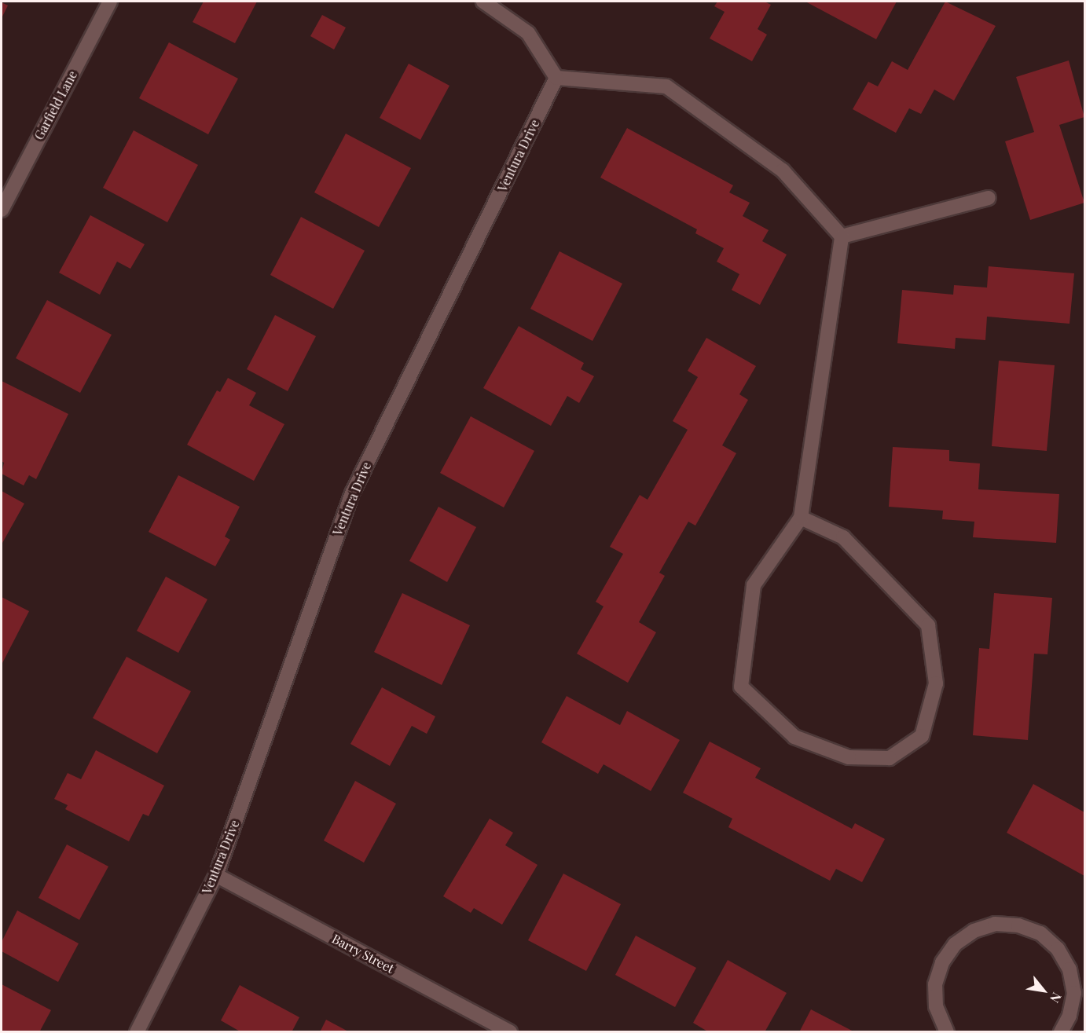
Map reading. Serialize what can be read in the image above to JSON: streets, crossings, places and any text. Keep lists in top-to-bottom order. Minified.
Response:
{"streets":{"street":["Garfield Lane","Ventura Drive","Barry Street"]},"crossings":[["Ventura Drive","Barry Street"]],"north":"bottom right"}
